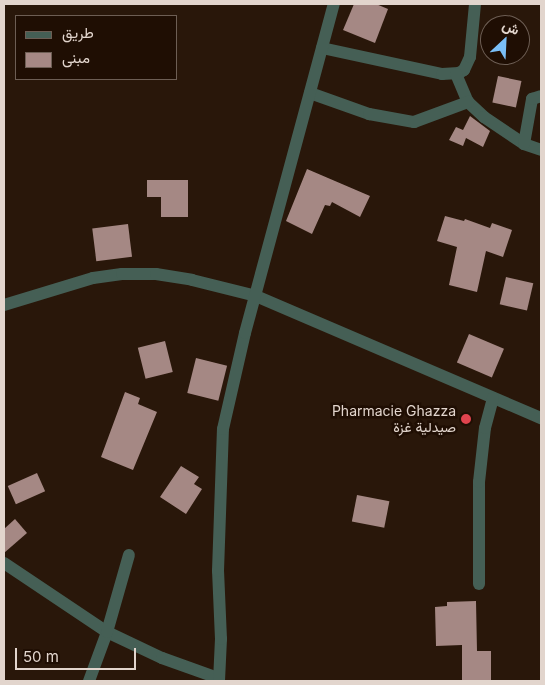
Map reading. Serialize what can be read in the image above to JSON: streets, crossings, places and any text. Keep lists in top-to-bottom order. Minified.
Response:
{"places":["Pharmacie Ghazza صيدلية غزة"],"legend":["طريق","مبنى"],"scale_bar":"50 m","north":"top right"}
